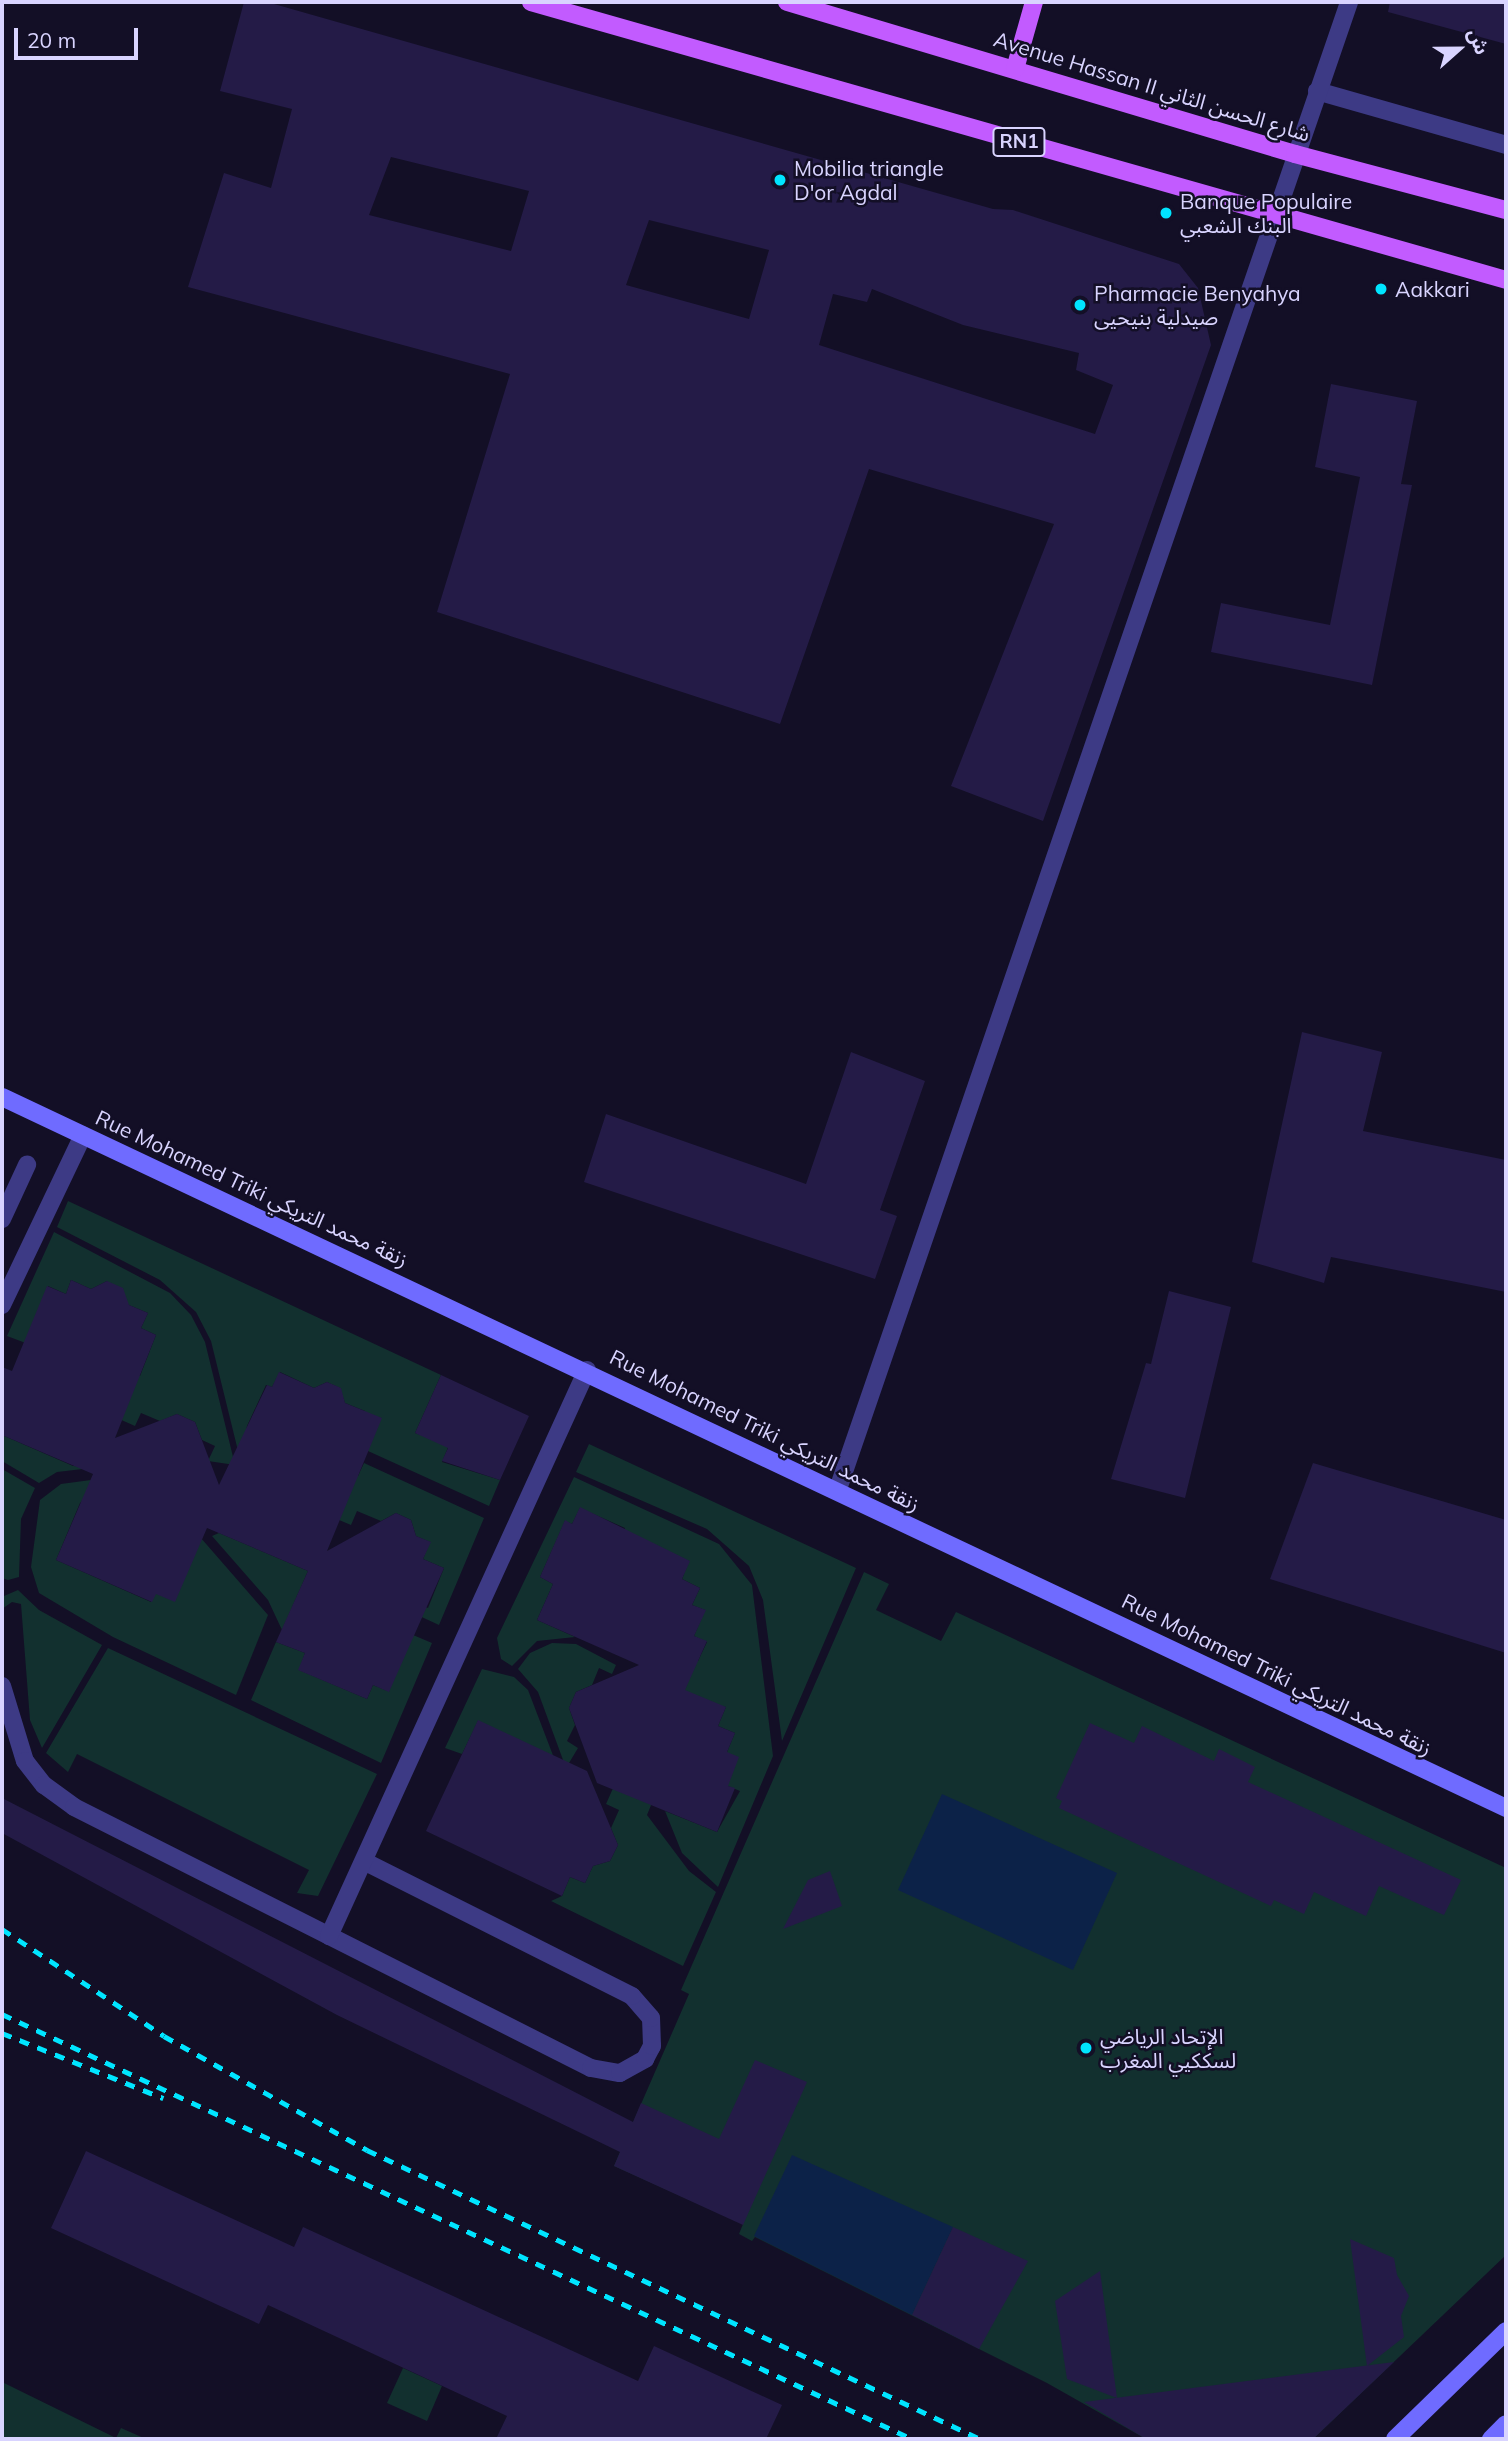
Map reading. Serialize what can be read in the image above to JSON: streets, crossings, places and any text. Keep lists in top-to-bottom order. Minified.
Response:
{"streets":{"main road":["Avenue Hassan II شارع الحسن الثاني","RN1"],"street":["Rue Mohamed Triki زنقة محمد التريكي"]},"places":["Mobilia triangle D'or Agdal","Banque Populaire البنك الشعبي","Aakkari","Pharmacie Benyahya صيدلية بنيحيى","الإتحاد الرياضي لسككيي المغرب"],"scale_bar":"20 m","north":"right"}
